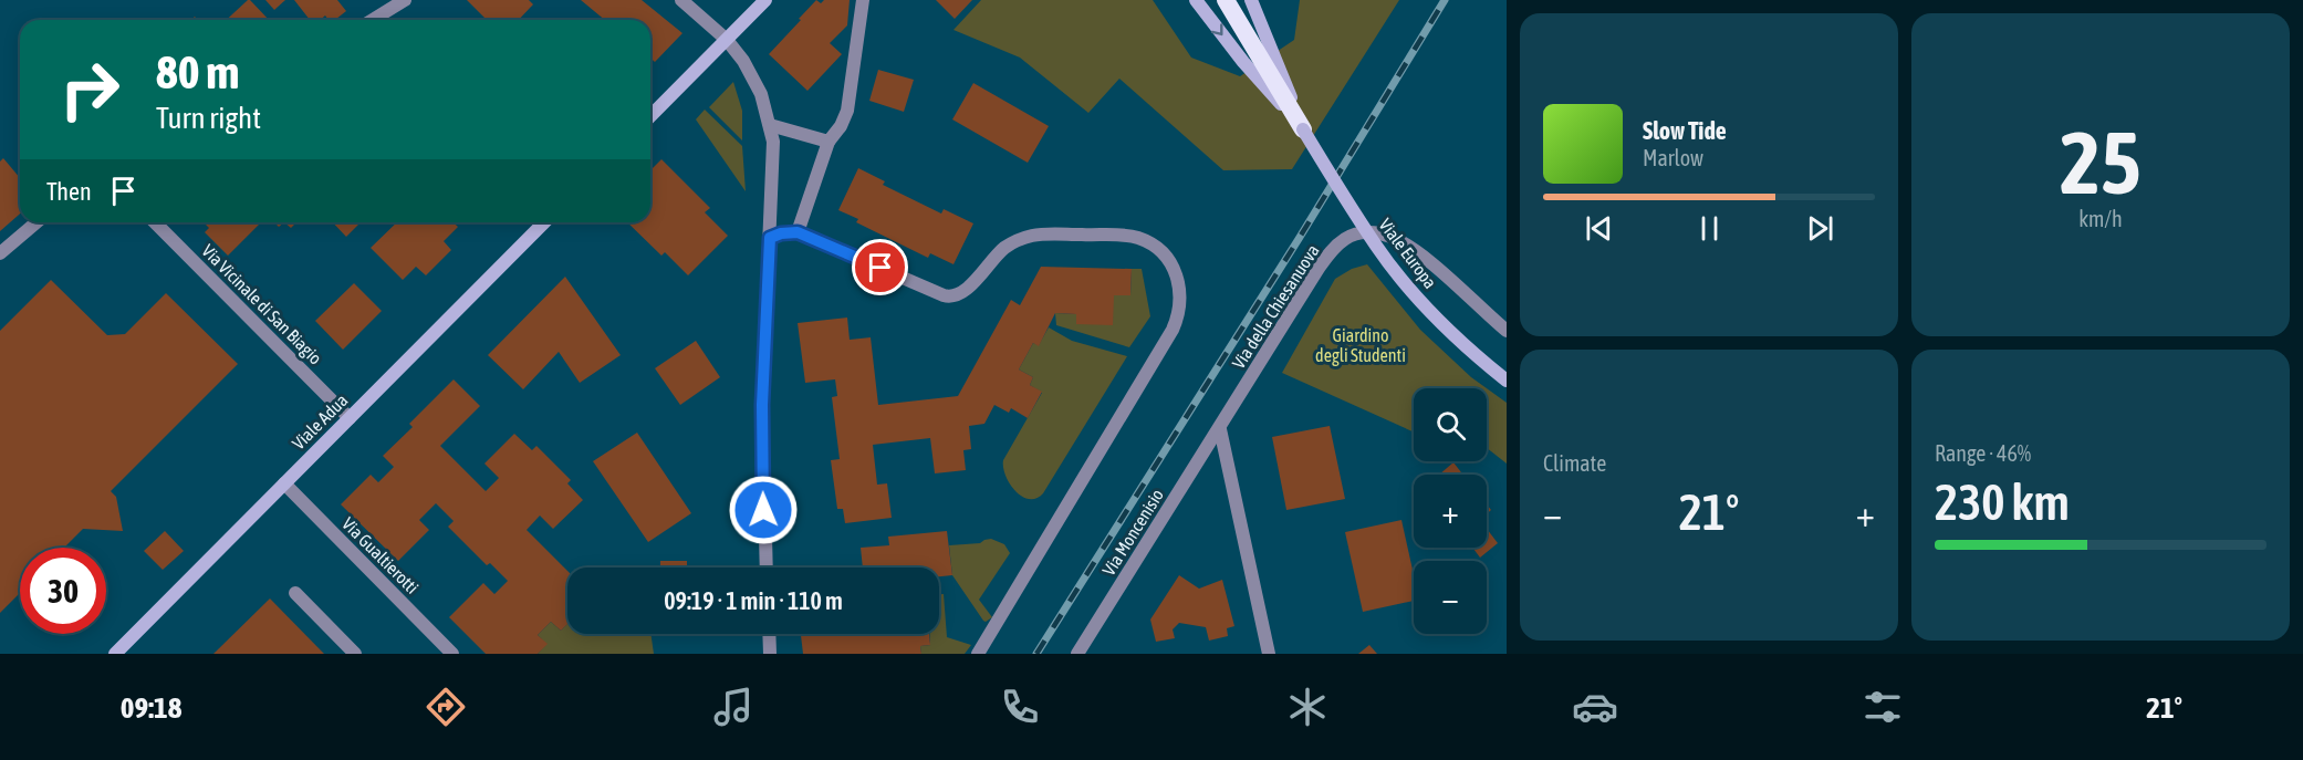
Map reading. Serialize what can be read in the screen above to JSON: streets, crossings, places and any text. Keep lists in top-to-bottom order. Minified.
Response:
{"streets":{"main road":["Viale Europa","Viale Adua"],"street":["Via Vicinale di San Biagio","Via della Chiesanuova","Via Moncenisio","Via Gualtierotti"]},"crossings":[["Via Vicinale di San Biagio","Viale Adua"],["Via della Chiesanuova","Via Moncenisio"],["Viale Adua","Via Gualtierotti"]],"parks":["Giardino degli Studenti"],"page":{"tile":[["25","km/h"],"Climate",["Range · 46%","230 km"]],"turn":["80 m","Turn right"],"song":["Slow Tide","Marlow"],"then":"Then","map_buttons":["+","−"],"heat":["−","21°","+"],"limit":"30","trip":"09:19 · 1 min · 110 m","tabs":["09:18","21°"]}}
